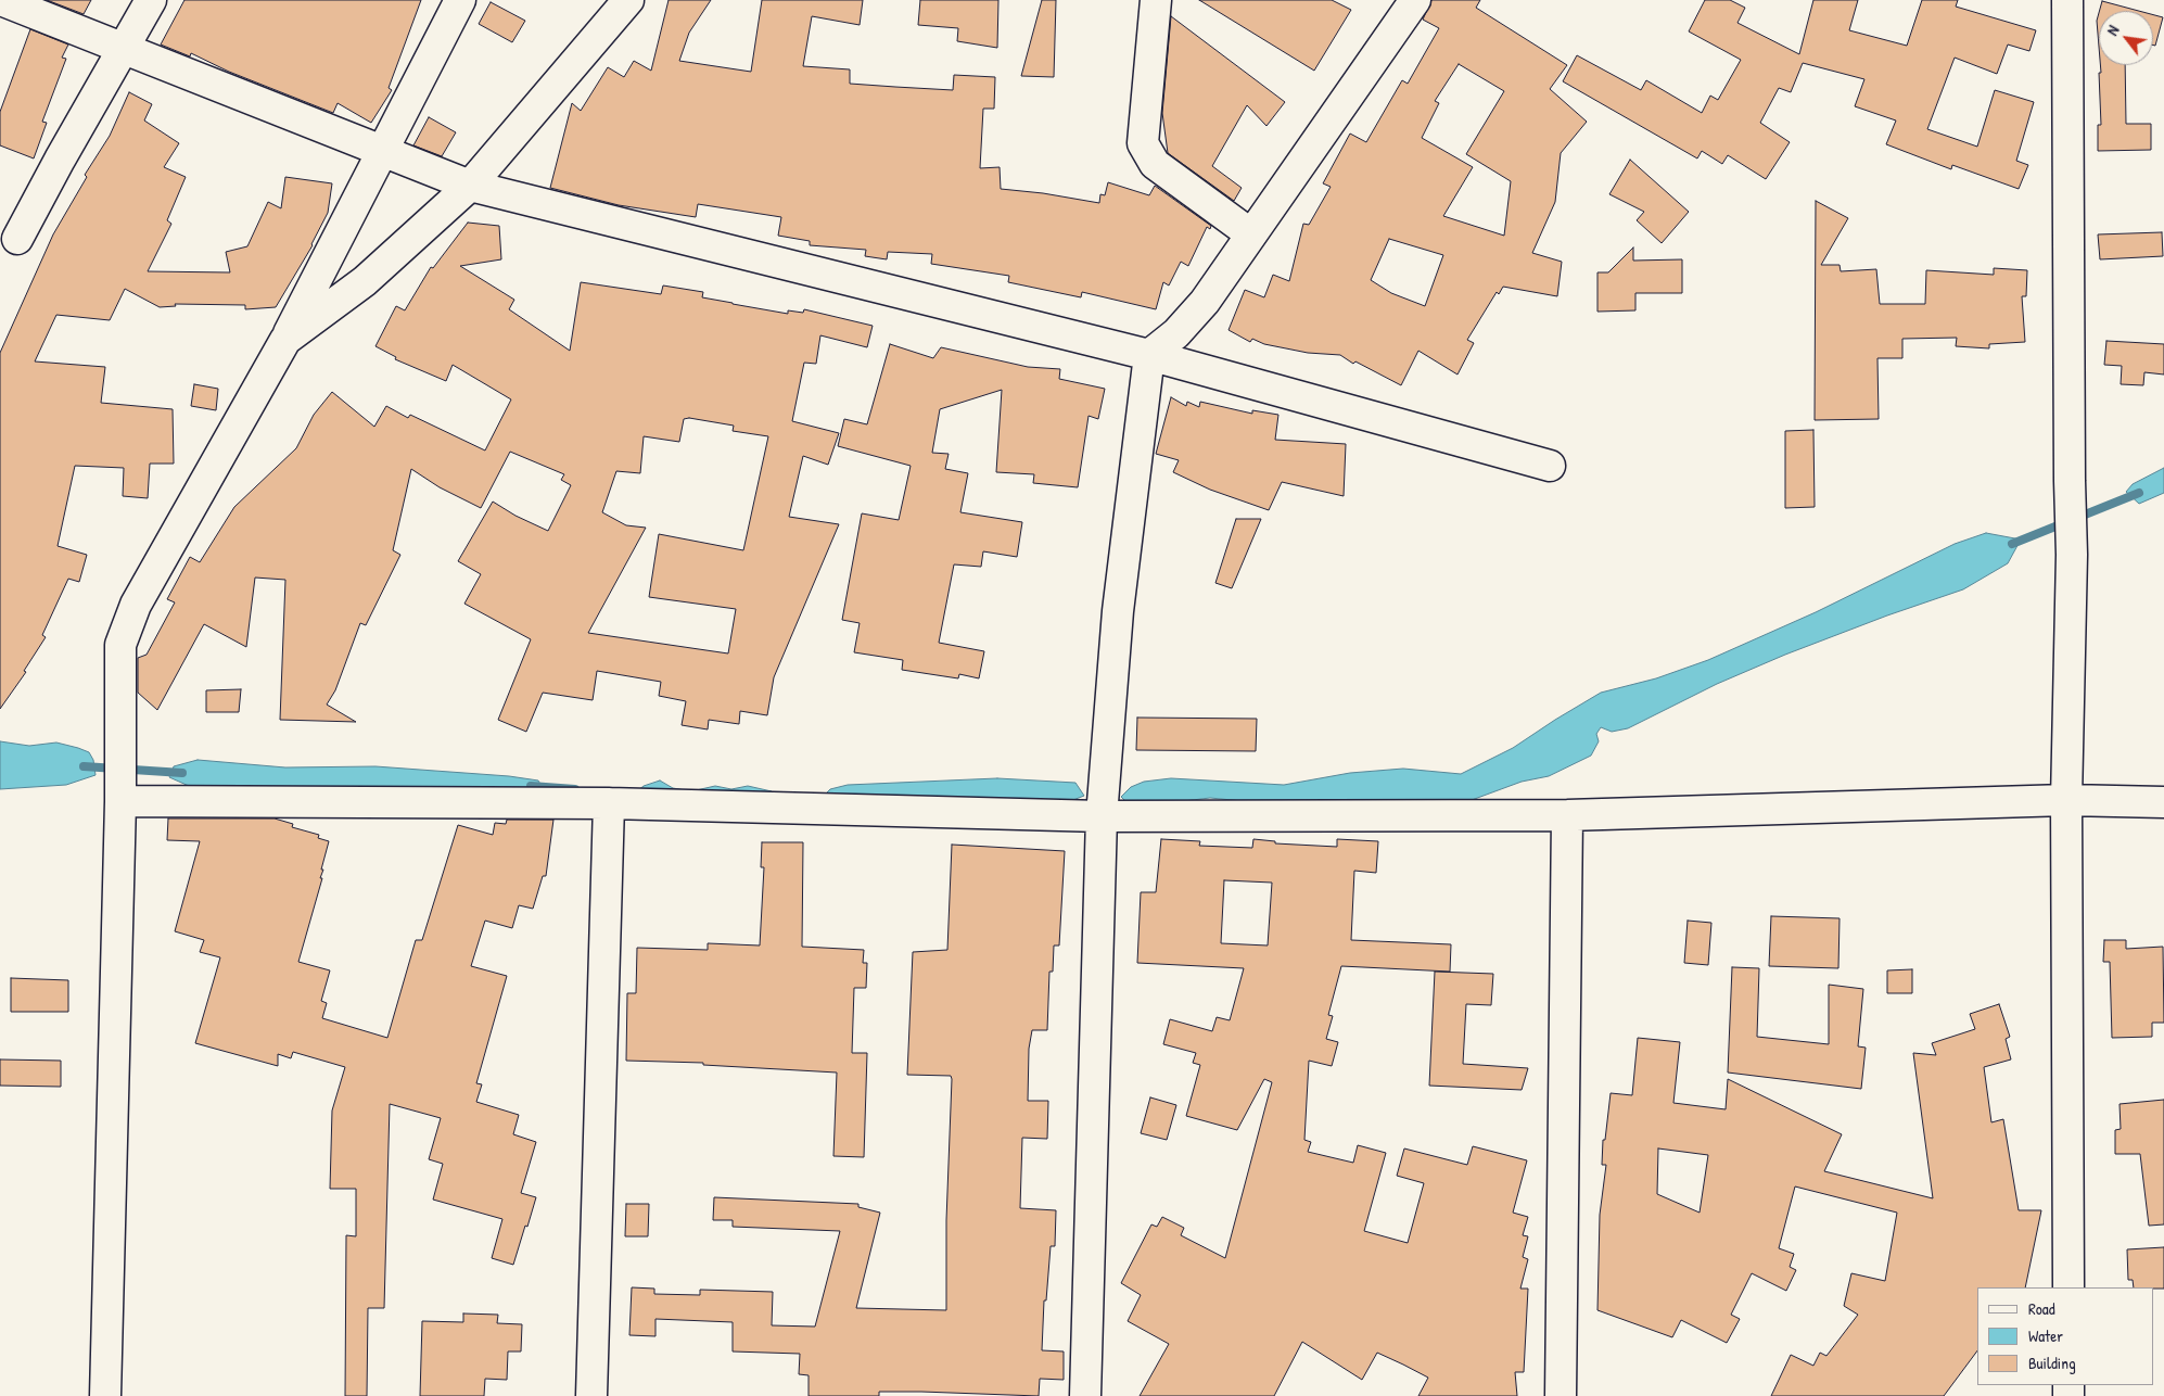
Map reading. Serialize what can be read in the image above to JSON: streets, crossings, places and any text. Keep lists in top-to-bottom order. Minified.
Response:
{"legend":["Road","Water","Building"],"north":"top left"}
